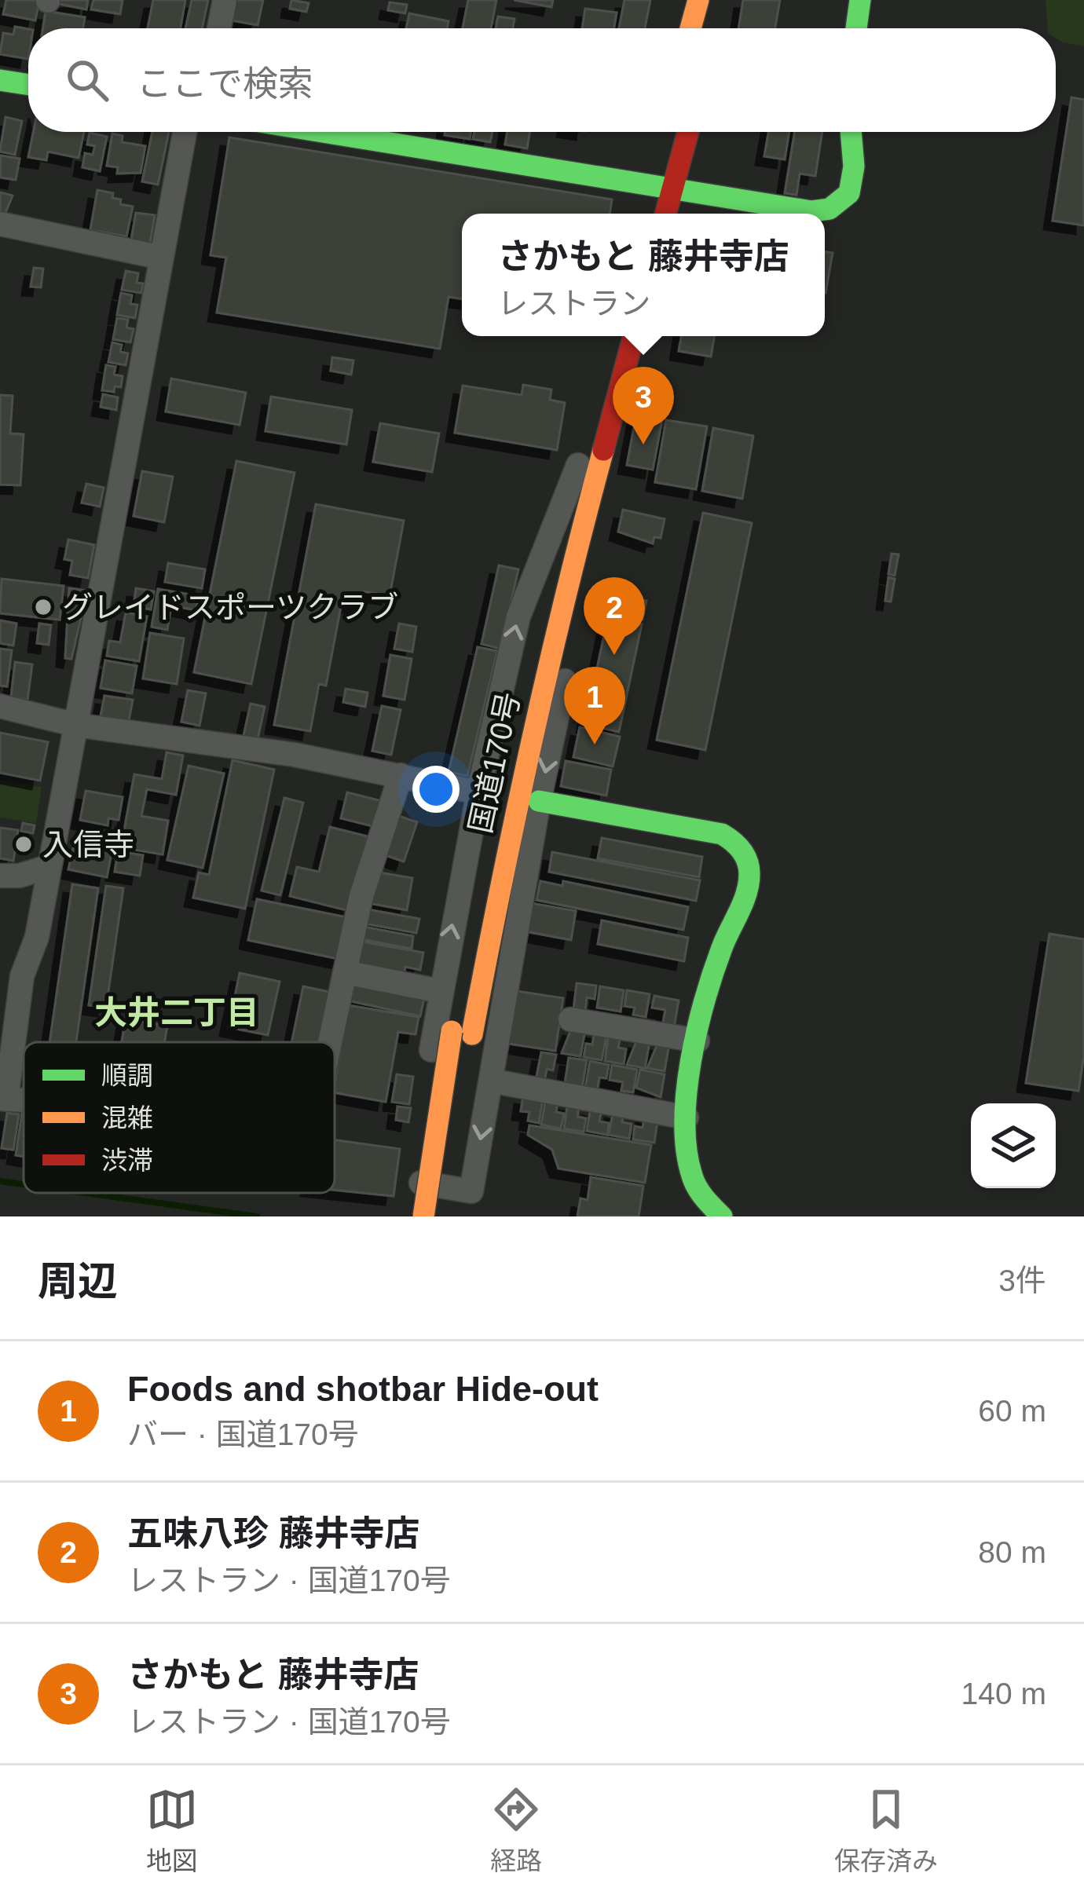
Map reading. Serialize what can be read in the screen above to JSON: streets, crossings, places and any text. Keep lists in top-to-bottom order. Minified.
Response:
{"streets":{"main road":["国道170号"]},"districts":["大井二丁目"],"places":["グレイドスポーツクラブ","入信寺"],"legend":["順調","混雑","渋滞"],"page":{"search":"ここで検索","popup":["さかもと 藤井寺店","レストラン"],"pins":["3","2","1"],"heading":["周辺","3件"],"list":[{"mark":"1","name":"Foods and shotbar Hide-out","note":"バー · 国道170号","value":"60 m"},{"mark":"2","name":"五味八珍 藤井寺店","note":"レストラン · 国道170号","value":"80 m"},{"mark":"3","name":"さかもと 藤井寺店","note":"レストラン · 国道170号","value":"140 m"}],"nav":["地図","経路","保存済み"]}}
